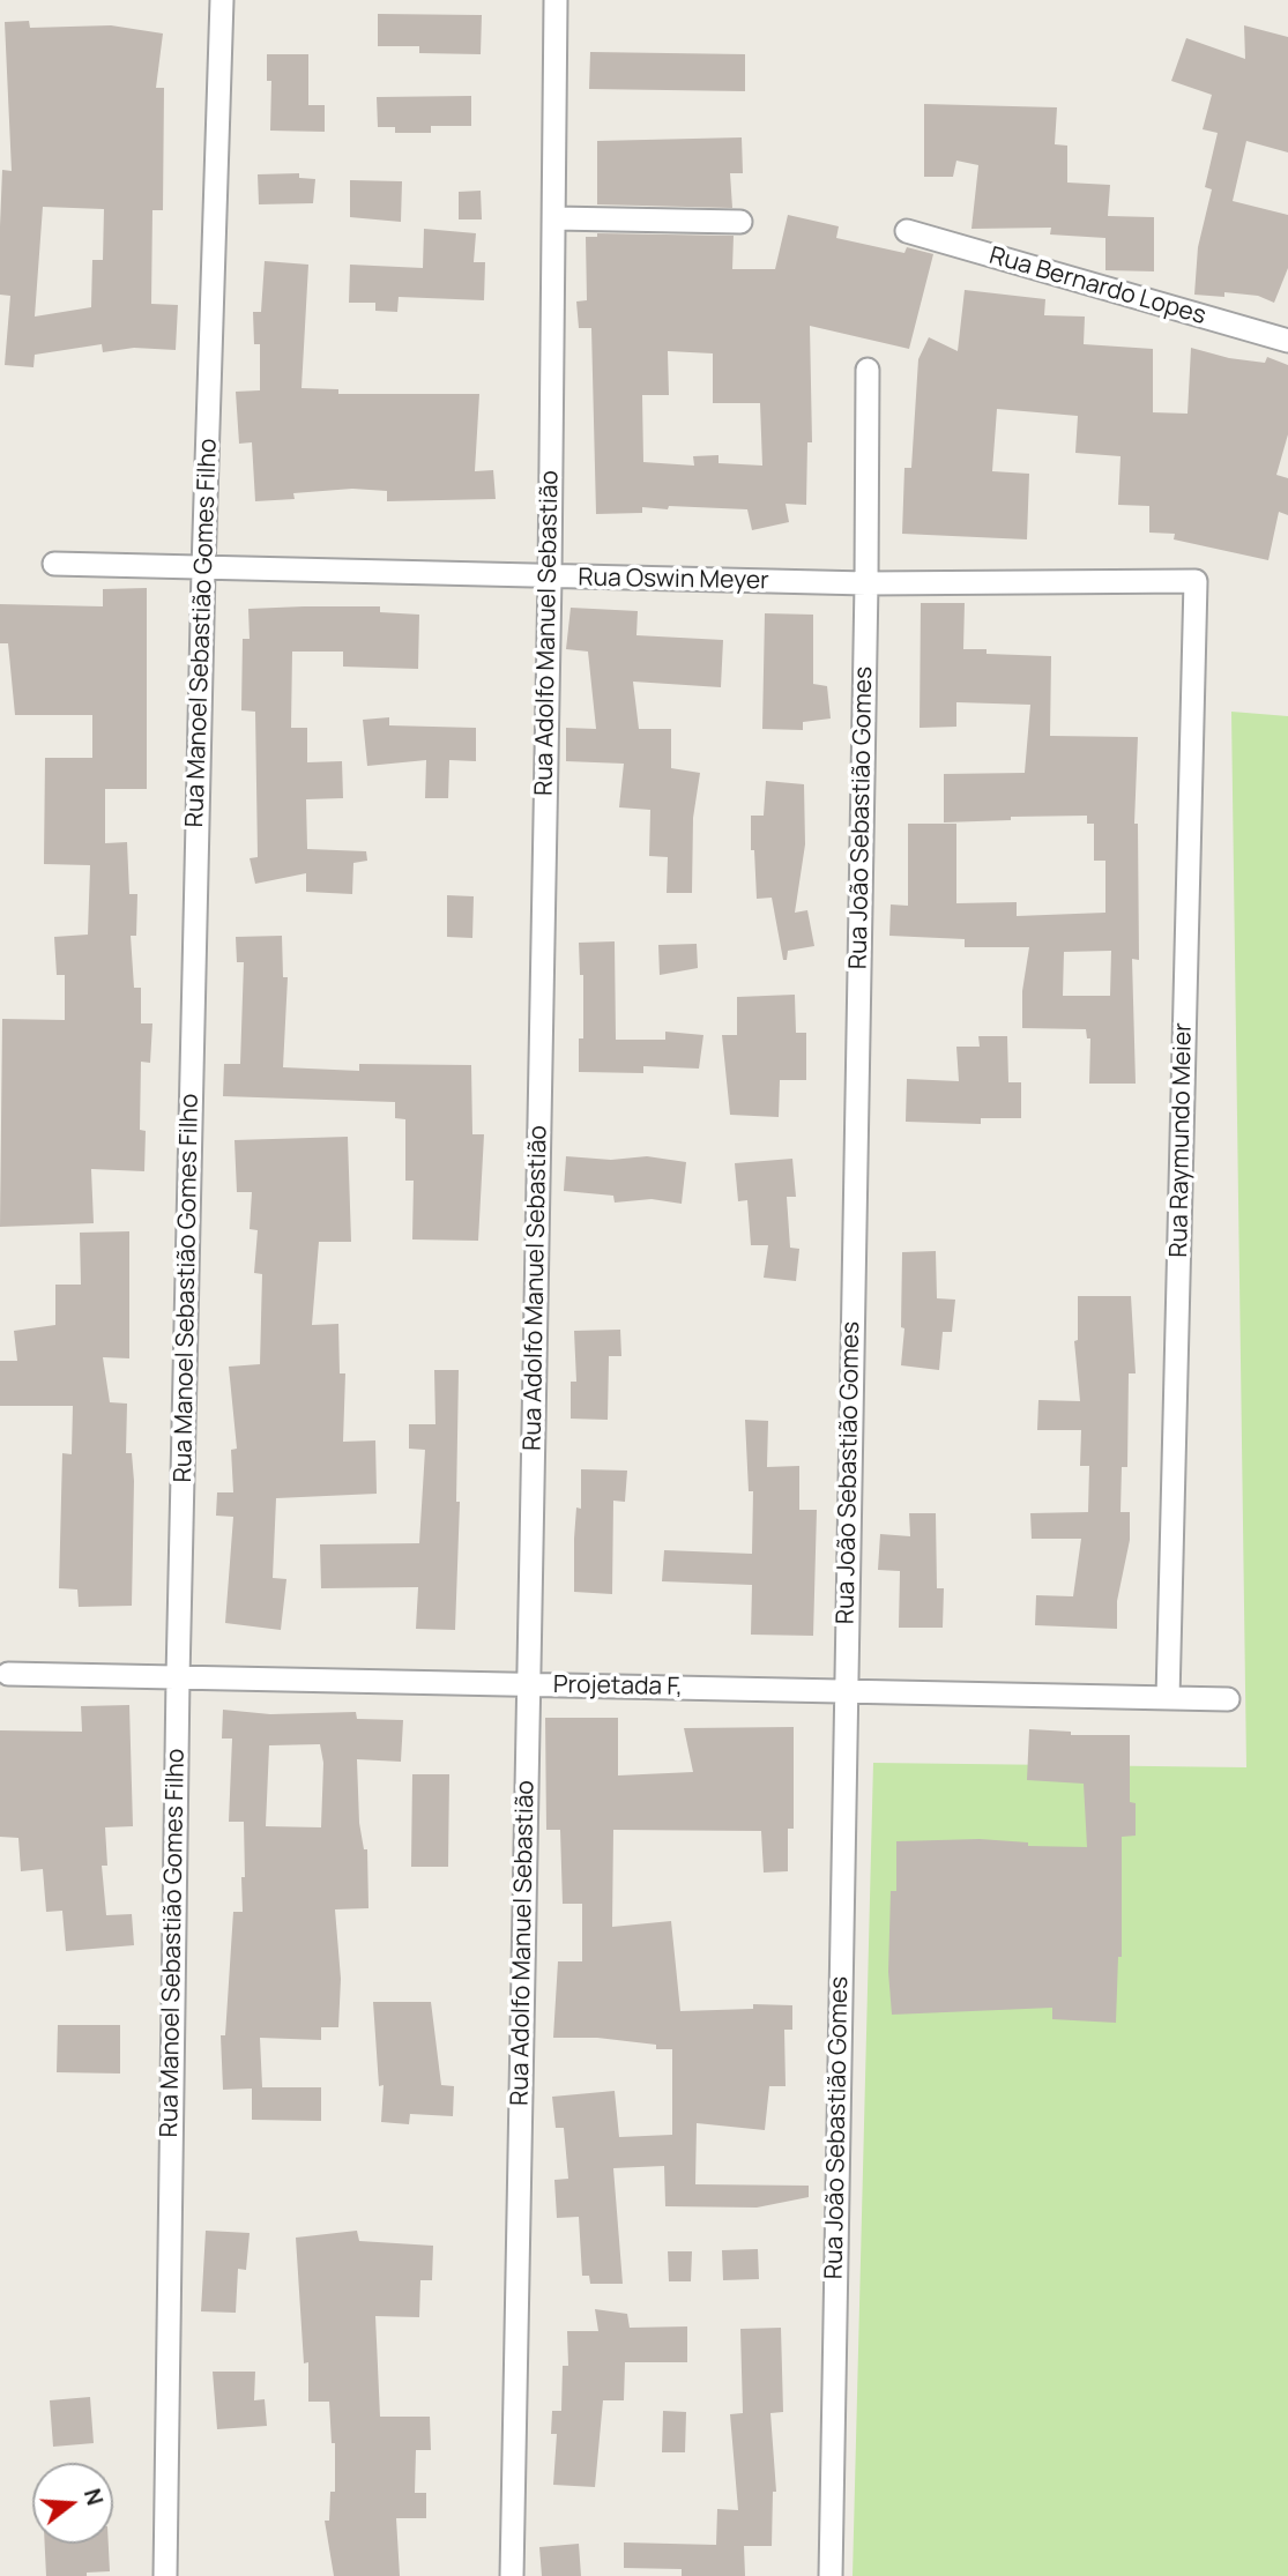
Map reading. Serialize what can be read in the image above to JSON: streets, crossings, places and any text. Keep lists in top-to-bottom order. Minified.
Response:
{"streets":{"street":["Rua Bernardo Lopes","Rua Oswin Meyer","Rua Manoel Sebastião Gomes Filho","Rua Adolfo Manuel Sebastião","Rua João Sebastião Gomes","Rua Raymundo Meier","Projetada F,"]},"crossings":[["Rua Oswin Meyer","Rua Manoel Sebastião Gomes Filho"],["Rua Oswin Meyer","Rua Adolfo Manuel Sebastião"],["Rua Oswin Meyer","Rua João Sebastião Gomes"],["Rua Oswin Meyer","Rua Raymundo Meier"],["Rua Manoel Sebastião Gomes Filho","Projetada F,"],["Rua Adolfo Manuel Sebastião","Projetada F,"],["Rua João Sebastião Gomes","Projetada F,"],["Rua Raymundo Meier","Projetada F,"]],"north":"right"}
